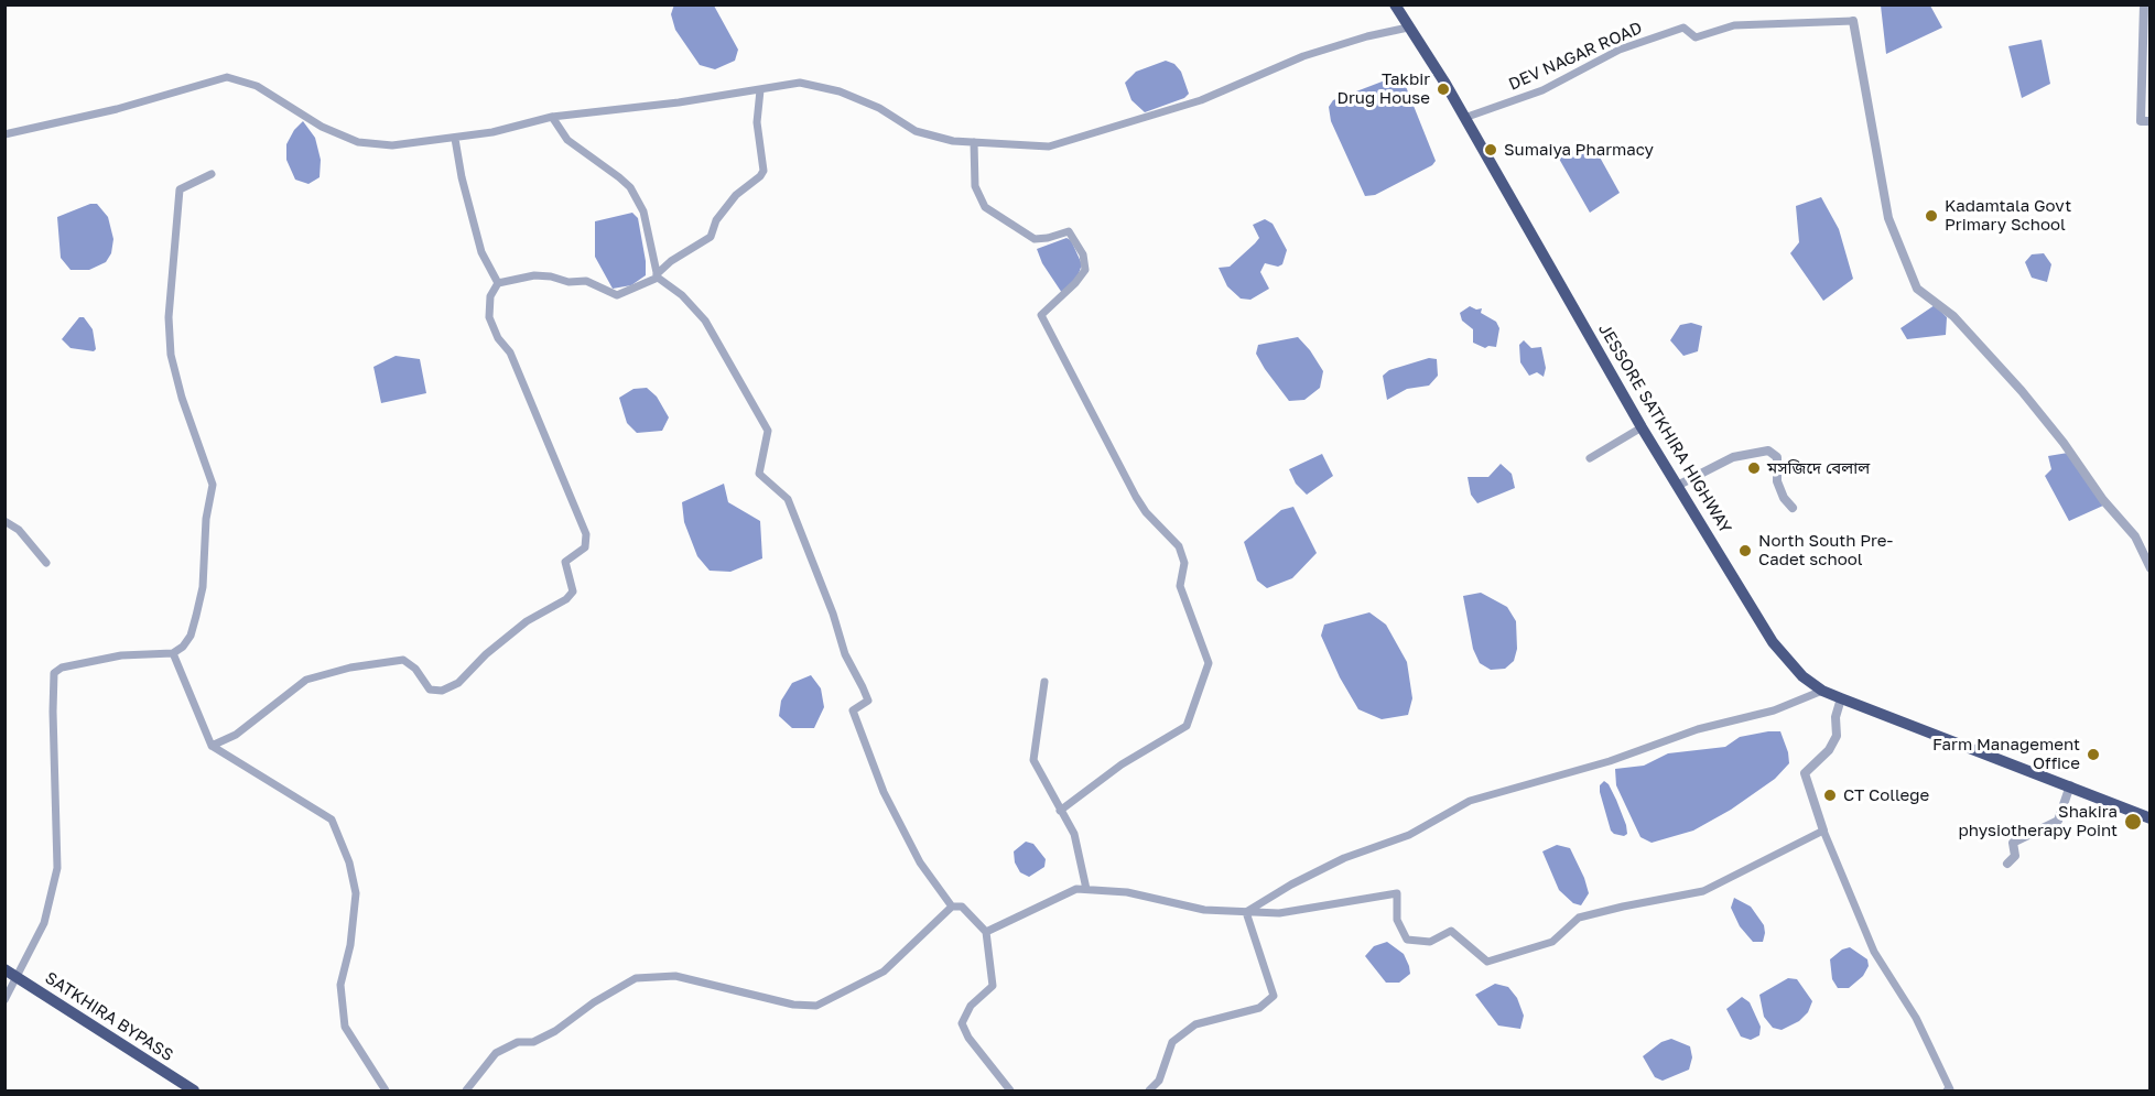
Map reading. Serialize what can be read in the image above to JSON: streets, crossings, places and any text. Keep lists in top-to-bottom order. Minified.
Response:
{"streets":{"highway":["JESSORE SATKHIRA HIGHWAY","SATKHIRA BYPASS"],"street":["DEV NAGAR ROAD"]},"crossings":[["DEV NAGAR ROAD","JESSORE SATKHIRA HIGHWAY"]],"places":["Takbir Drug House","Sumaiya Pharmacy","Kadamtala Govt Primary School","মসজিদে বেলাল","North South Pre- Cadet school","Farm Management Office","CT College","Shakira physiotherapy Point"]}
